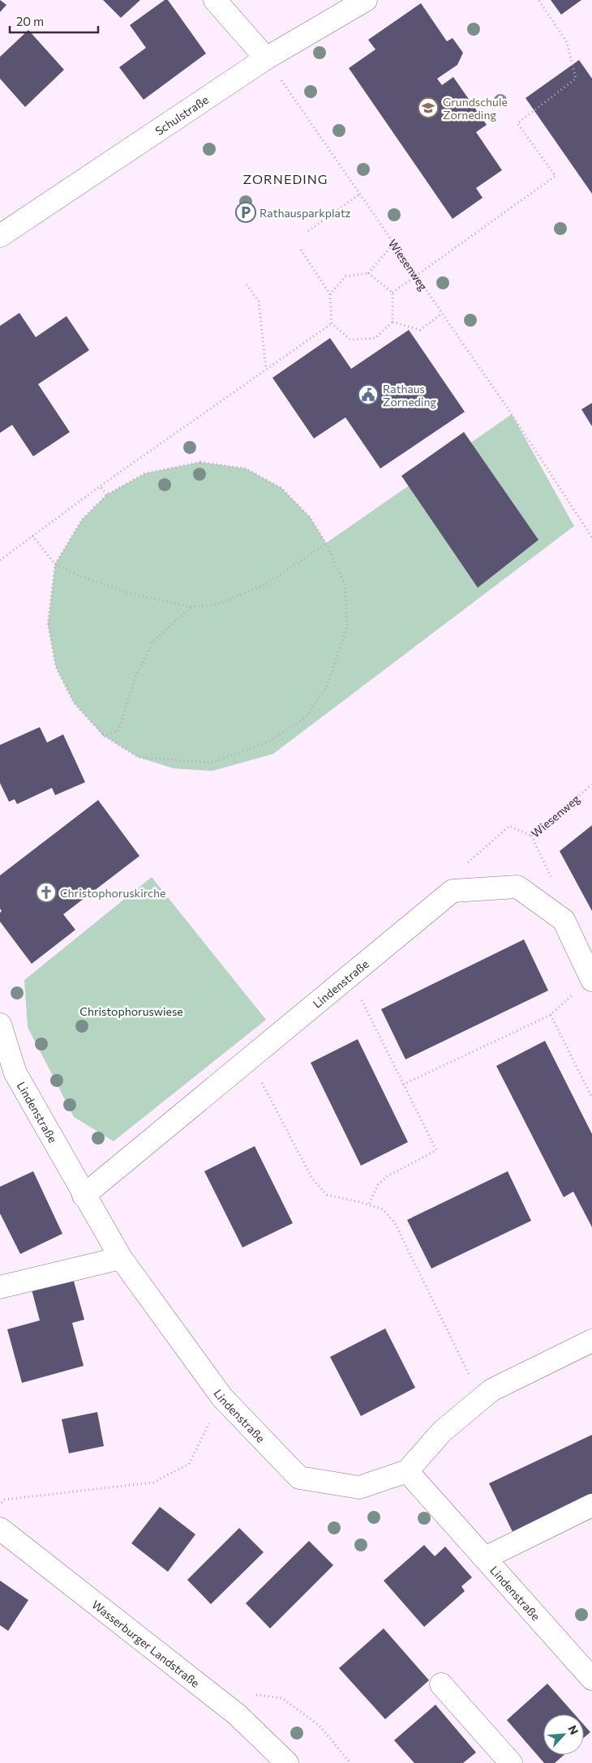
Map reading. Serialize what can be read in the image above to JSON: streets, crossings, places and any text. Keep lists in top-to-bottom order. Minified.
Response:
{"streets":{"street":["Schulstraße","Lindenstraße","Wasserburger Landstraße"],"path":["Wiesenweg"]},"crossings":[["Schulstraße","Wiesenweg"],["Wiesenweg","Lindenstraße"]],"districts":["ZORNEDING"],"parks":["Christophoruswiese"],"places":{"school or university":["Grundschule Zorneding"],"parking":["Rathausparkplatz"],"public building":["Rathaus Zorneding"],"church":["Christophoruskirche"]},"scale_bar":"20 m","north":"top right"}
